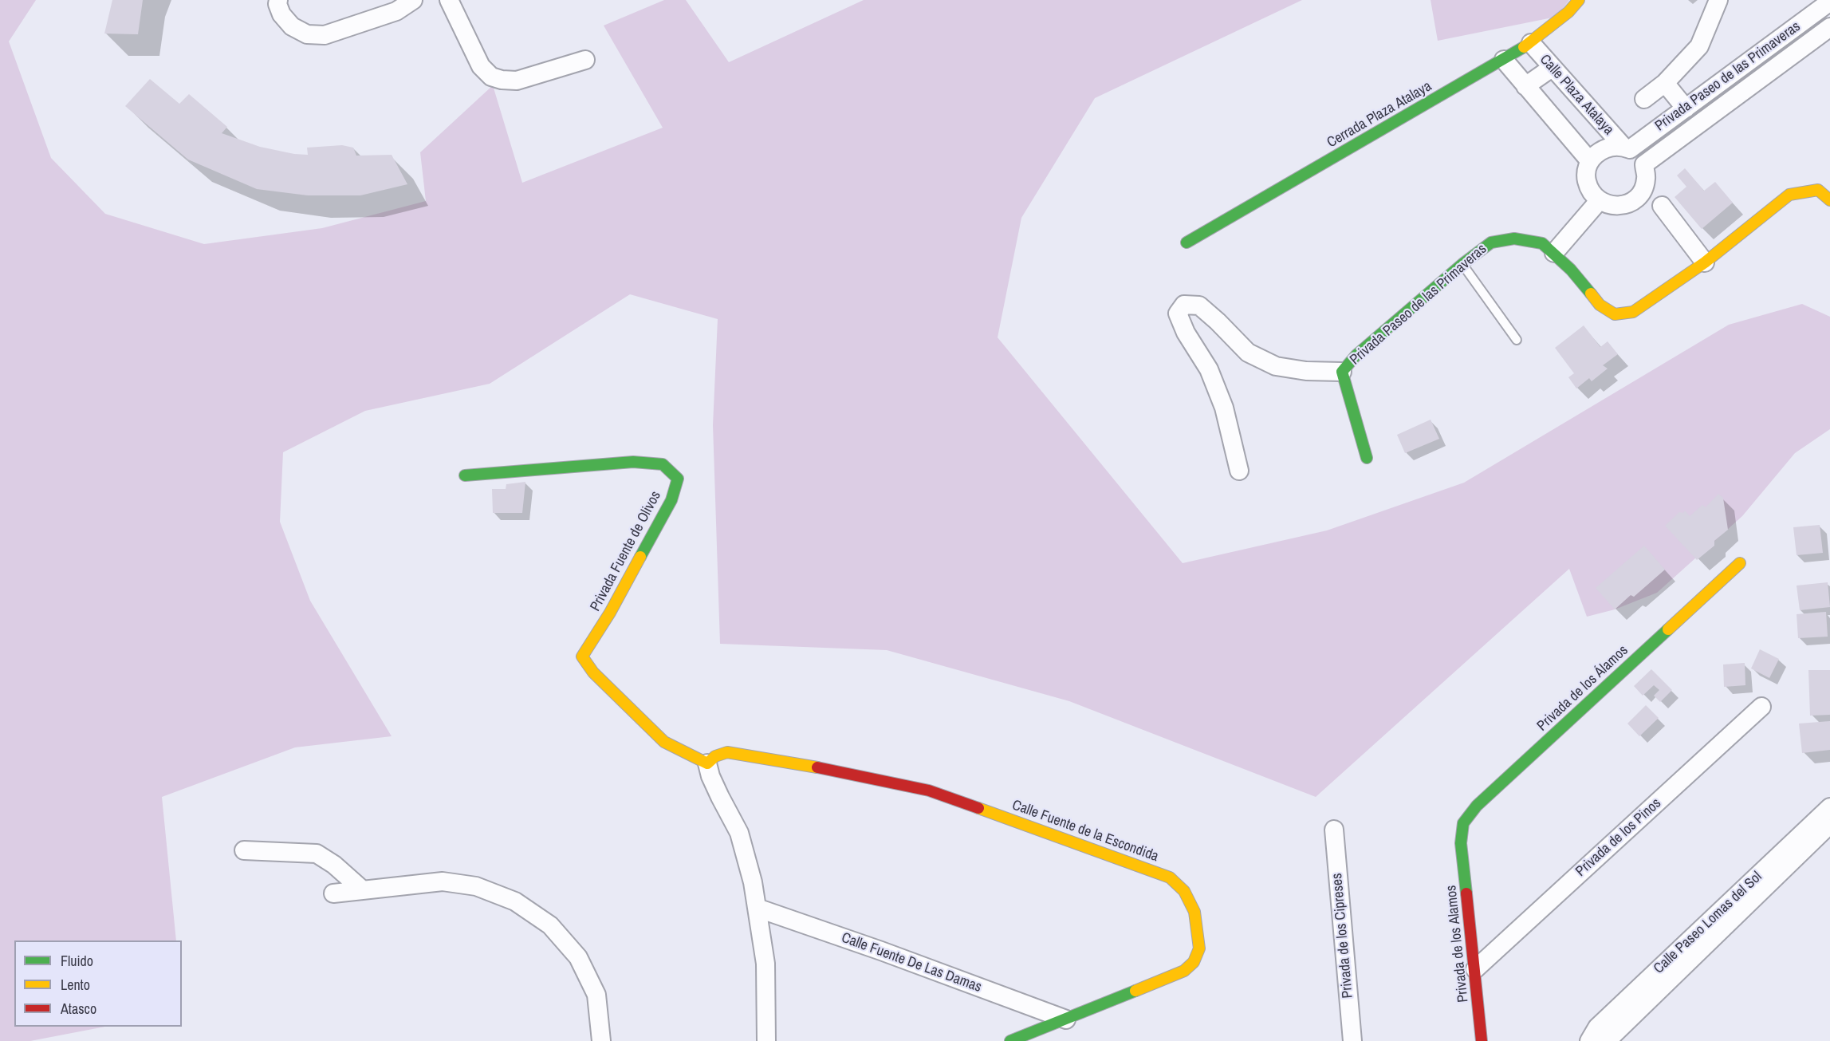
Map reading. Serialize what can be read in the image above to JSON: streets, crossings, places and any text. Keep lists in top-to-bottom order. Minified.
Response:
{"streets":{"street":["Privada Paseo de las Primaveras","Calle Plaza Atalaya","Cerrada Plaza Atalaya","Privada Fuente de Olivos","Privada de los Álamos","Calle Fuente de la Escondida","Privada de los Pinos","Calle Paseo Lomas del Sol","Privada de los Cipreses","Privada de los Alamos","Calle Fuente De Las Damas"]},"crossings":[["Privada Paseo de las Primaveras","Calle Plaza Atalaya"],["Calle Plaza Atalaya","Cerrada Plaza Atalaya"],["Privada Fuente de Olivos","Calle Fuente de la Escondida"],["Privada de los Álamos","Privada de los Alamos"],["Calle Fuente de la Escondida","Calle Fuente De Las Damas"],["Privada de los Pinos","Privada de los Alamos"]],"legend":["Fluido","Lento","Atasco"]}
